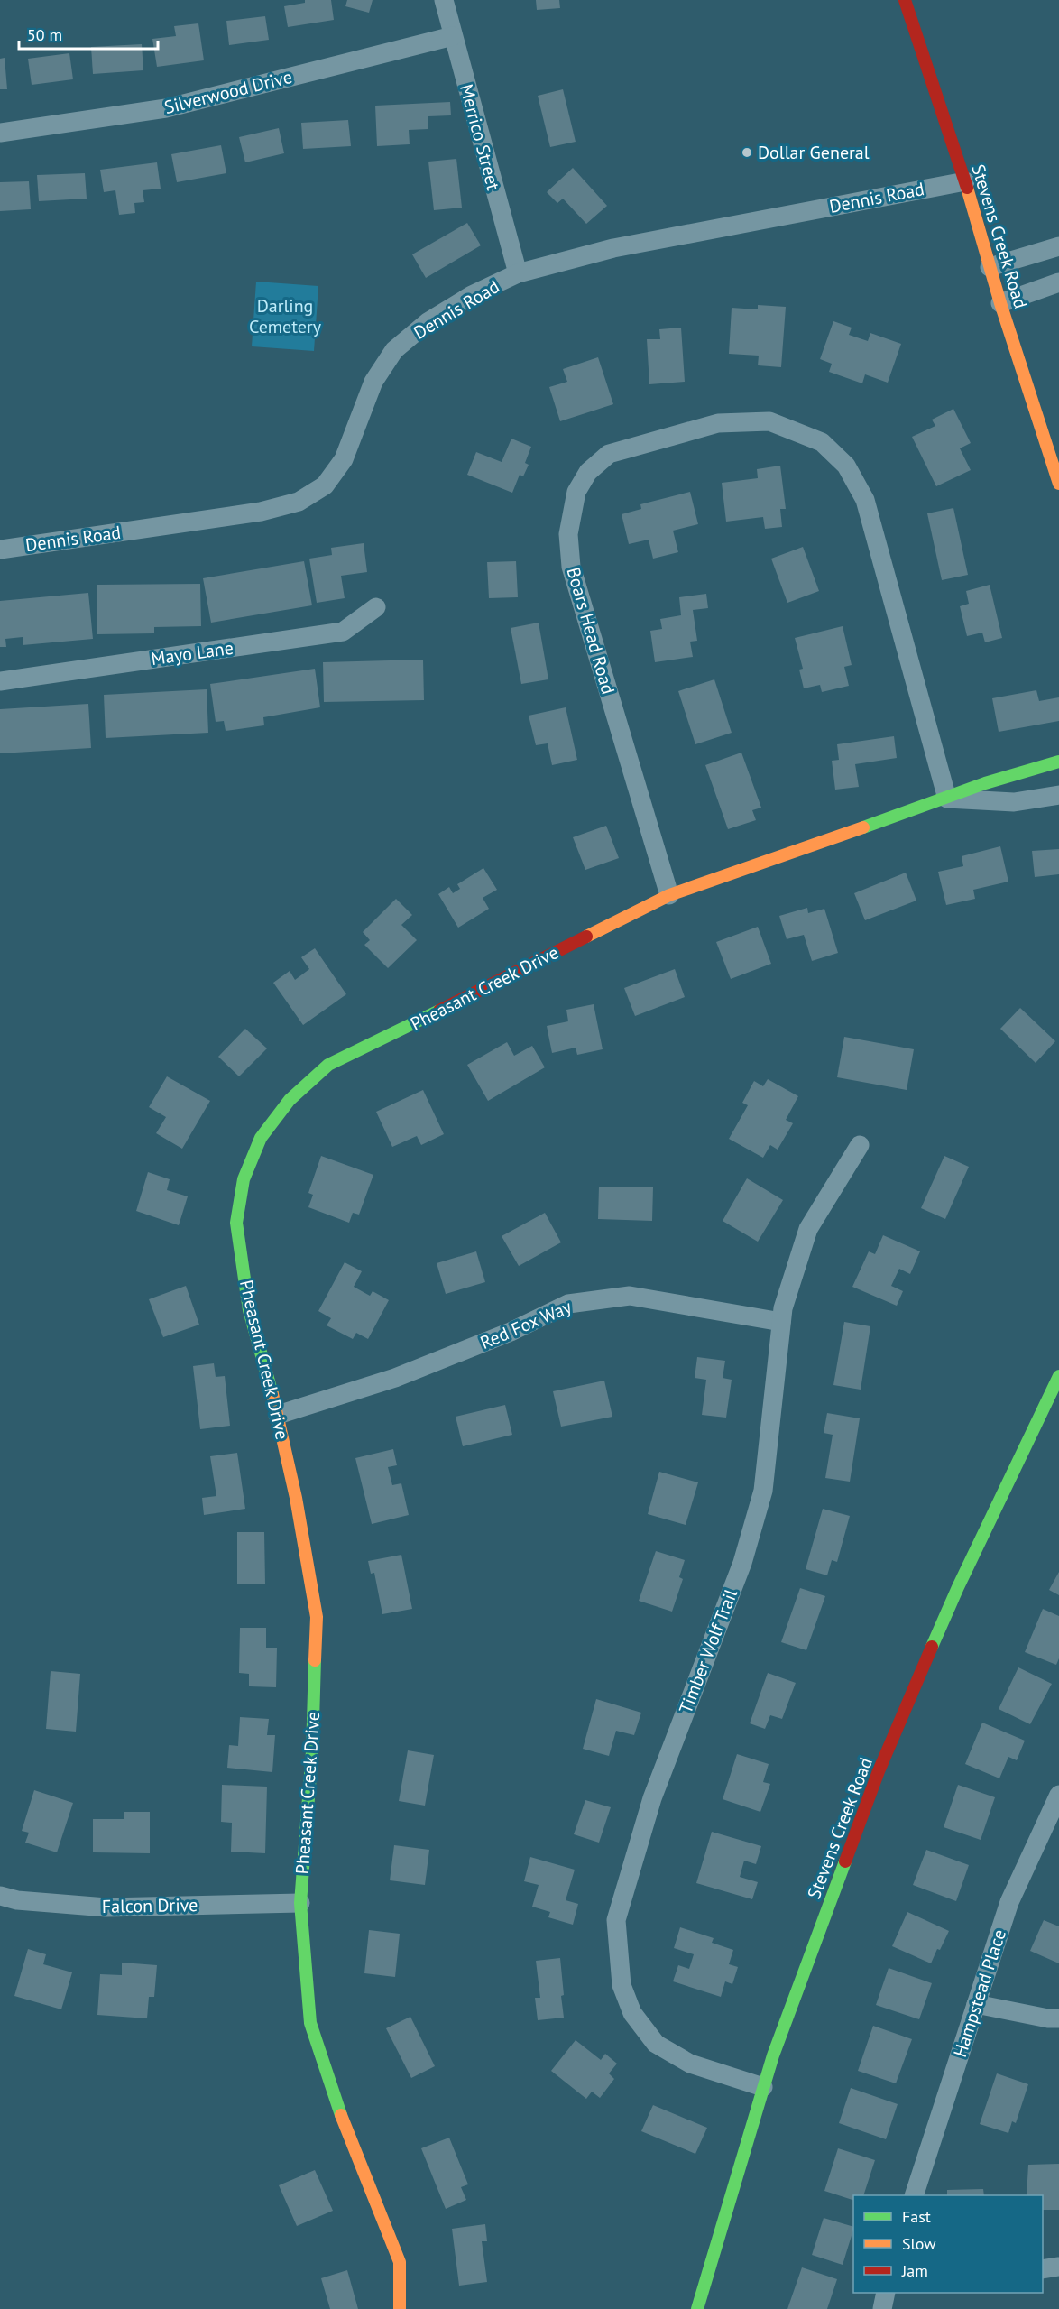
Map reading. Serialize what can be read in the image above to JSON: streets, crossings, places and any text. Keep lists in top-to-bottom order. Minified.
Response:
{"streets":{"street":["Silverwood Drive","Merrico Street","Dennis Road","Stevens Creek Road","Boars Head Road","Mayo Lane","Pheasant Creek Drive","Red Fox Way","Timber Wolf Trail","Falcon Drive","Hampstead Place"]},"crossings":[["Silverwood Drive","Merrico Street"],["Merrico Street","Dennis Road"],["Dennis Road","Stevens Creek Road"],["Stevens Creek Road","Timber Wolf Trail"],["Boars Head Road","Pheasant Creek Drive"],["Pheasant Creek Drive","Red Fox Way"],["Pheasant Creek Drive","Falcon Drive"],["Red Fox Way","Timber Wolf Trail"]],"parks":["Darling Cemetery"],"places":["Dollar General"],"legend":["Fast","Slow","Jam"],"scale_bar":"50 m"}
